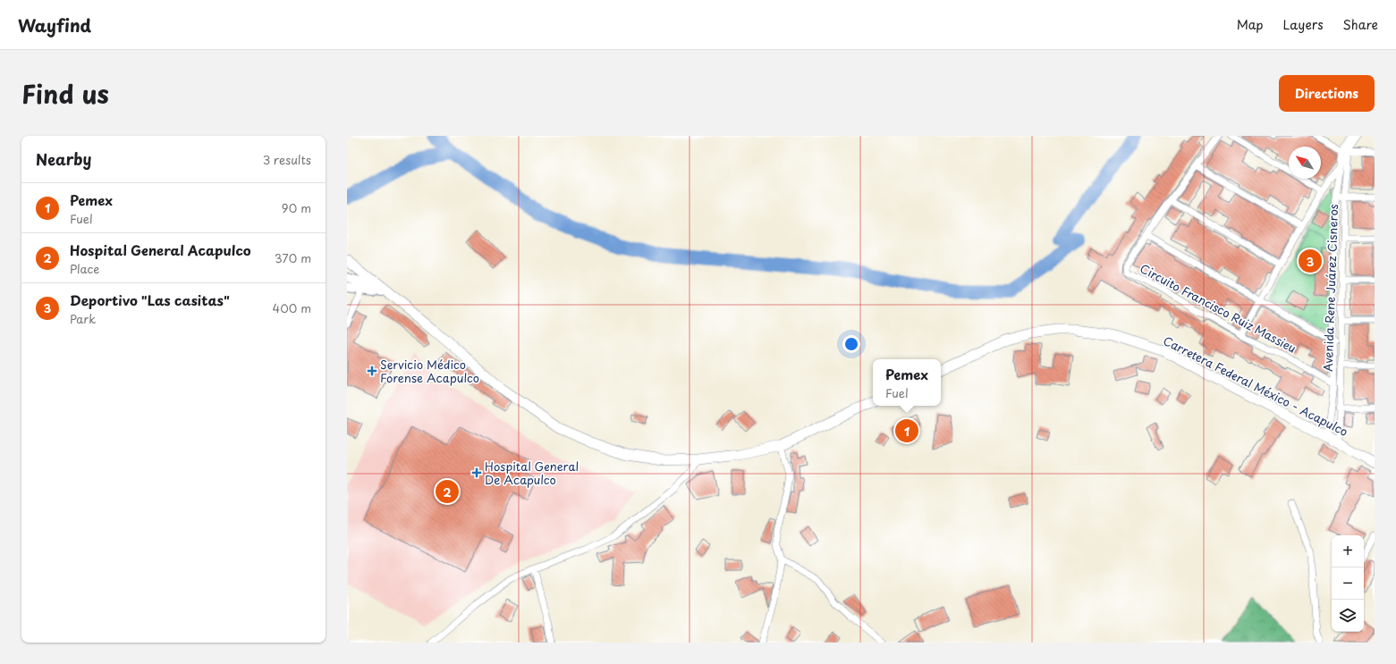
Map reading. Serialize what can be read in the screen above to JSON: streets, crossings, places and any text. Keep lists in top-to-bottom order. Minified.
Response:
{"streets":{"main road":["Carretera Federal México - Acapulco"],"street":["Avenida Rene Juárez Cisneros","Circuito Francisco Ruiz Massieu"]},"crossings":[["Avenida Rene Juárez Cisneros","Circuito Francisco Ruiz Massieu"],["Avenida Rene Juárez Cisneros","Carretera Federal México - Acapulco"]],"places":{"health":["Servicio Médico Forense Acapulco","Hospital General De Acapulco"]},"north":"top left","page":{"header":"Wayfind","nav":["Map","Layers","Share"],"title":"Find us","buttons":"Directions","heading":["Nearby","3 results"],"list":[{"mark":"1","name":"Pemex","note":"Fuel","value":"90 m"},{"mark":"2","name":"Hospital General Acapulco","note":"Place","value":"370 m"},{"mark":"3","name":"Deportivo \"Las casitas\"","note":"Park","value":"400 m"}],"pins":["3","1","2"],"popup":["Pemex","Fuel"],"map_buttons":["+","−"]}}
